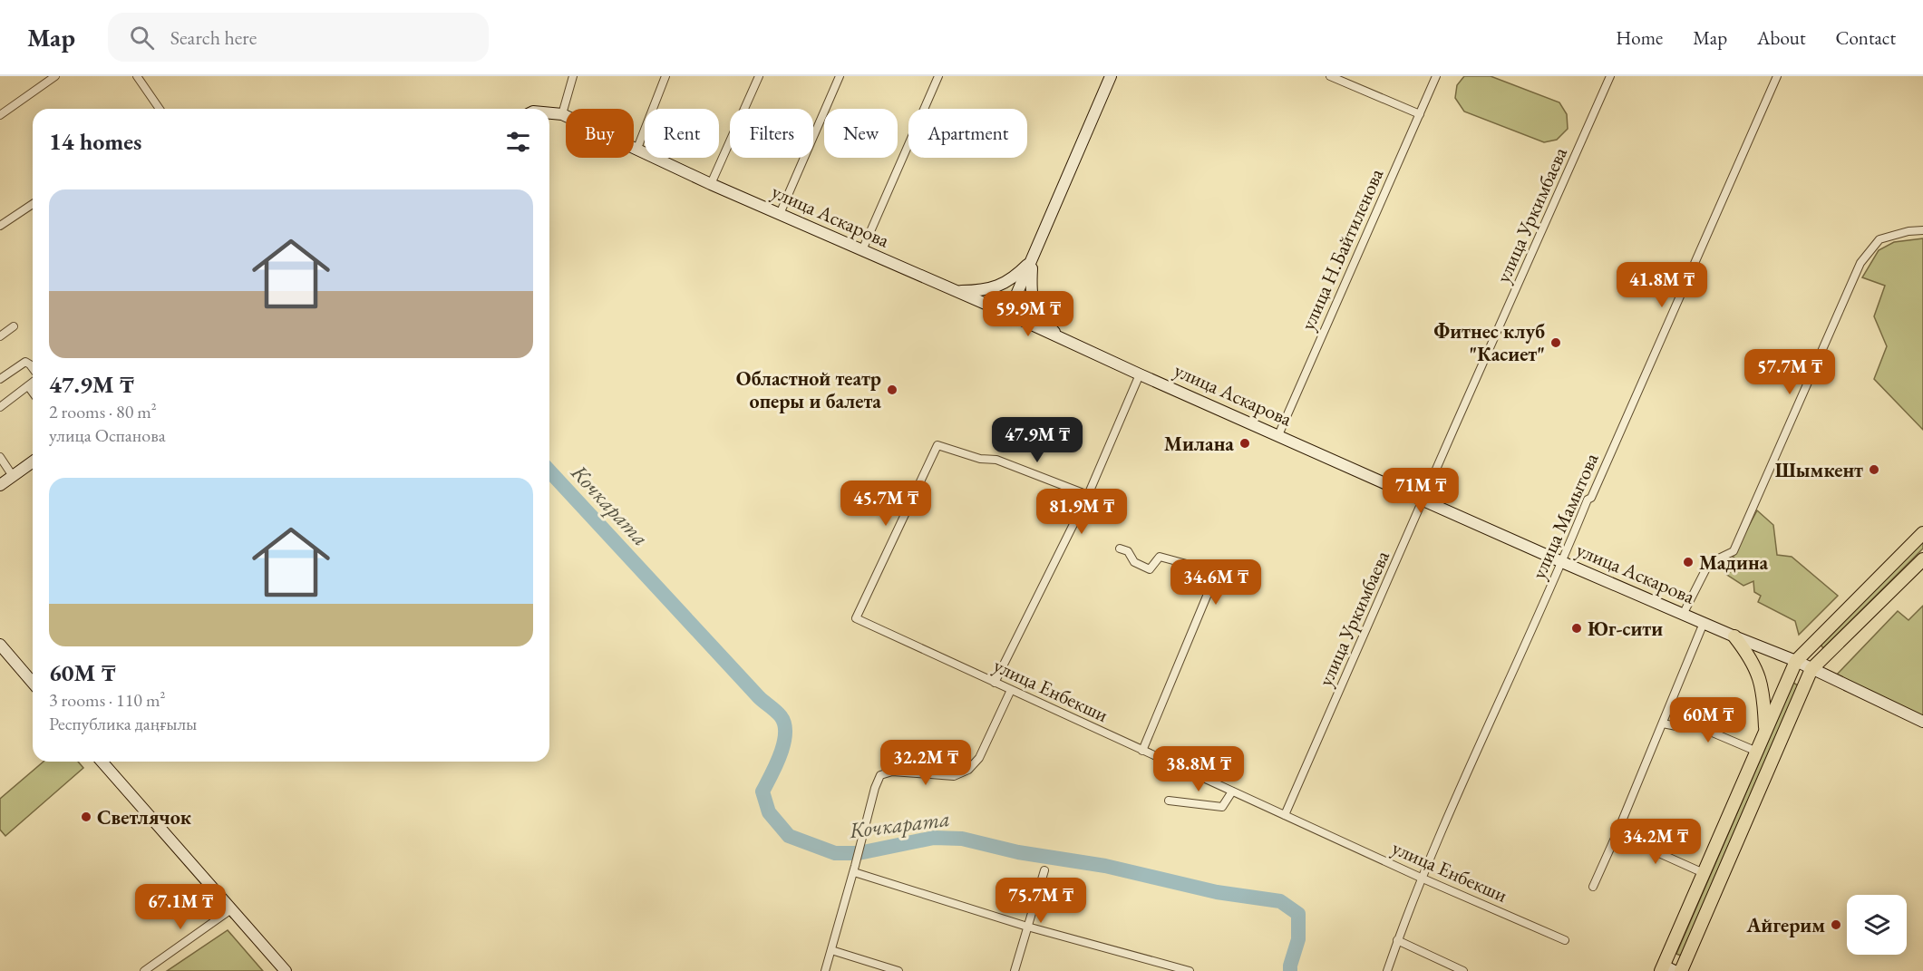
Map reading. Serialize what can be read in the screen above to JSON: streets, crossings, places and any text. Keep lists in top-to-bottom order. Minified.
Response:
{"streets":{"main road":["улица Аскарова"],"street":["улица Уркимбаева","улица Н.Байтиленова","улица Мамытова","улица Енбекши"]},"crossings":[["улица Уркимбаева","улица Аскарова"],["улица Уркимбаева","улица Енбекши"],["улица Аскарова","улица Н.Байтиленова"],["улица Аскарова","улица Мамытова"],["улица Мамытова","улица Енбекши"]],"water":["Кочкарата"],"places":["Фитнес клуб \"Касиет\"","Областной театр оперы и балета","Милана","Шымкент","Мадина","Юг-сити","Светлячок","Айгерим"],"page":{"header":"Map","search":"Search here","nav":["Home","Map","About","Contact"],"chip":["Buy","Rent","Filters","New","Apartment"],"heading":"14 homes","list":[{"name":"47.9M ₸","note":"2 rooms · 80 m² · улица Оспанова"},{"name":"60M ₸","note":"3 rooms · 110 m² · Республика даңғылы"}],"price":["41.8M ₸","59.9M ₸","57.7M ₸","47.9M ₸","71M ₸","45.7M ₸","81.9M ₸","34.6M ₸","60M ₸","32.2M ₸","38.8M ₸","34.2M ₸","75.7M ₸","67.1M ₸"]}}
